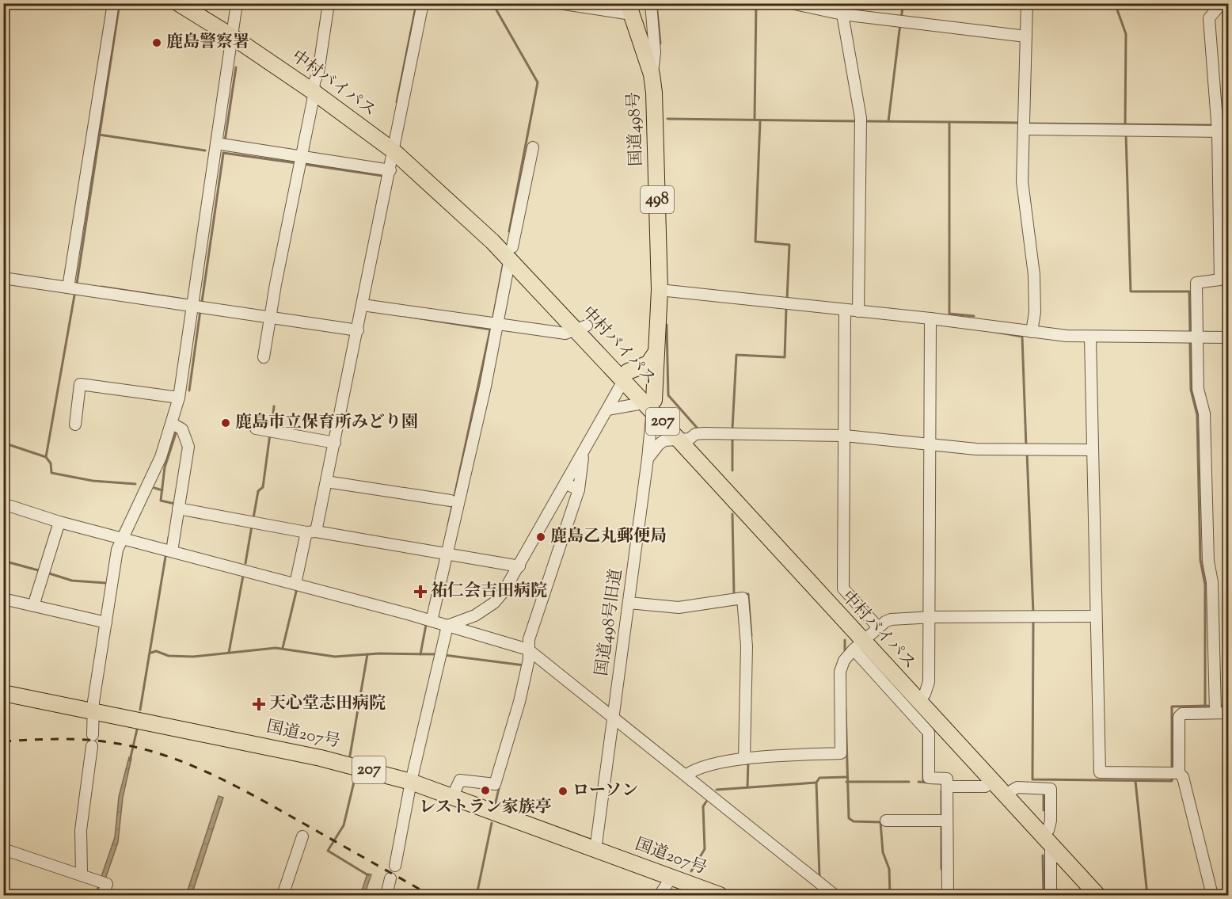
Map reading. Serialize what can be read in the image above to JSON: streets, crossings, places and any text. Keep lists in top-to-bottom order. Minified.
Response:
{"streets":{"highway":["中村バイパス","国道498号","498","207","国道207号"],"street":["国道498号旧道"]},"crossings":[["中村バイパス","国道498号"],["中村バイパス","国道498号旧道"],["国道498号","国道498号旧道"],["国道498号旧道","国道207号"]],"places":{"other":["鹿島警察署","鹿島市立保育所みどり園","鹿島乙丸郵便局","レストラン家族亭","ローソン"],"health":["祐仁会吉田病院","天心堂志田病院"]}}
